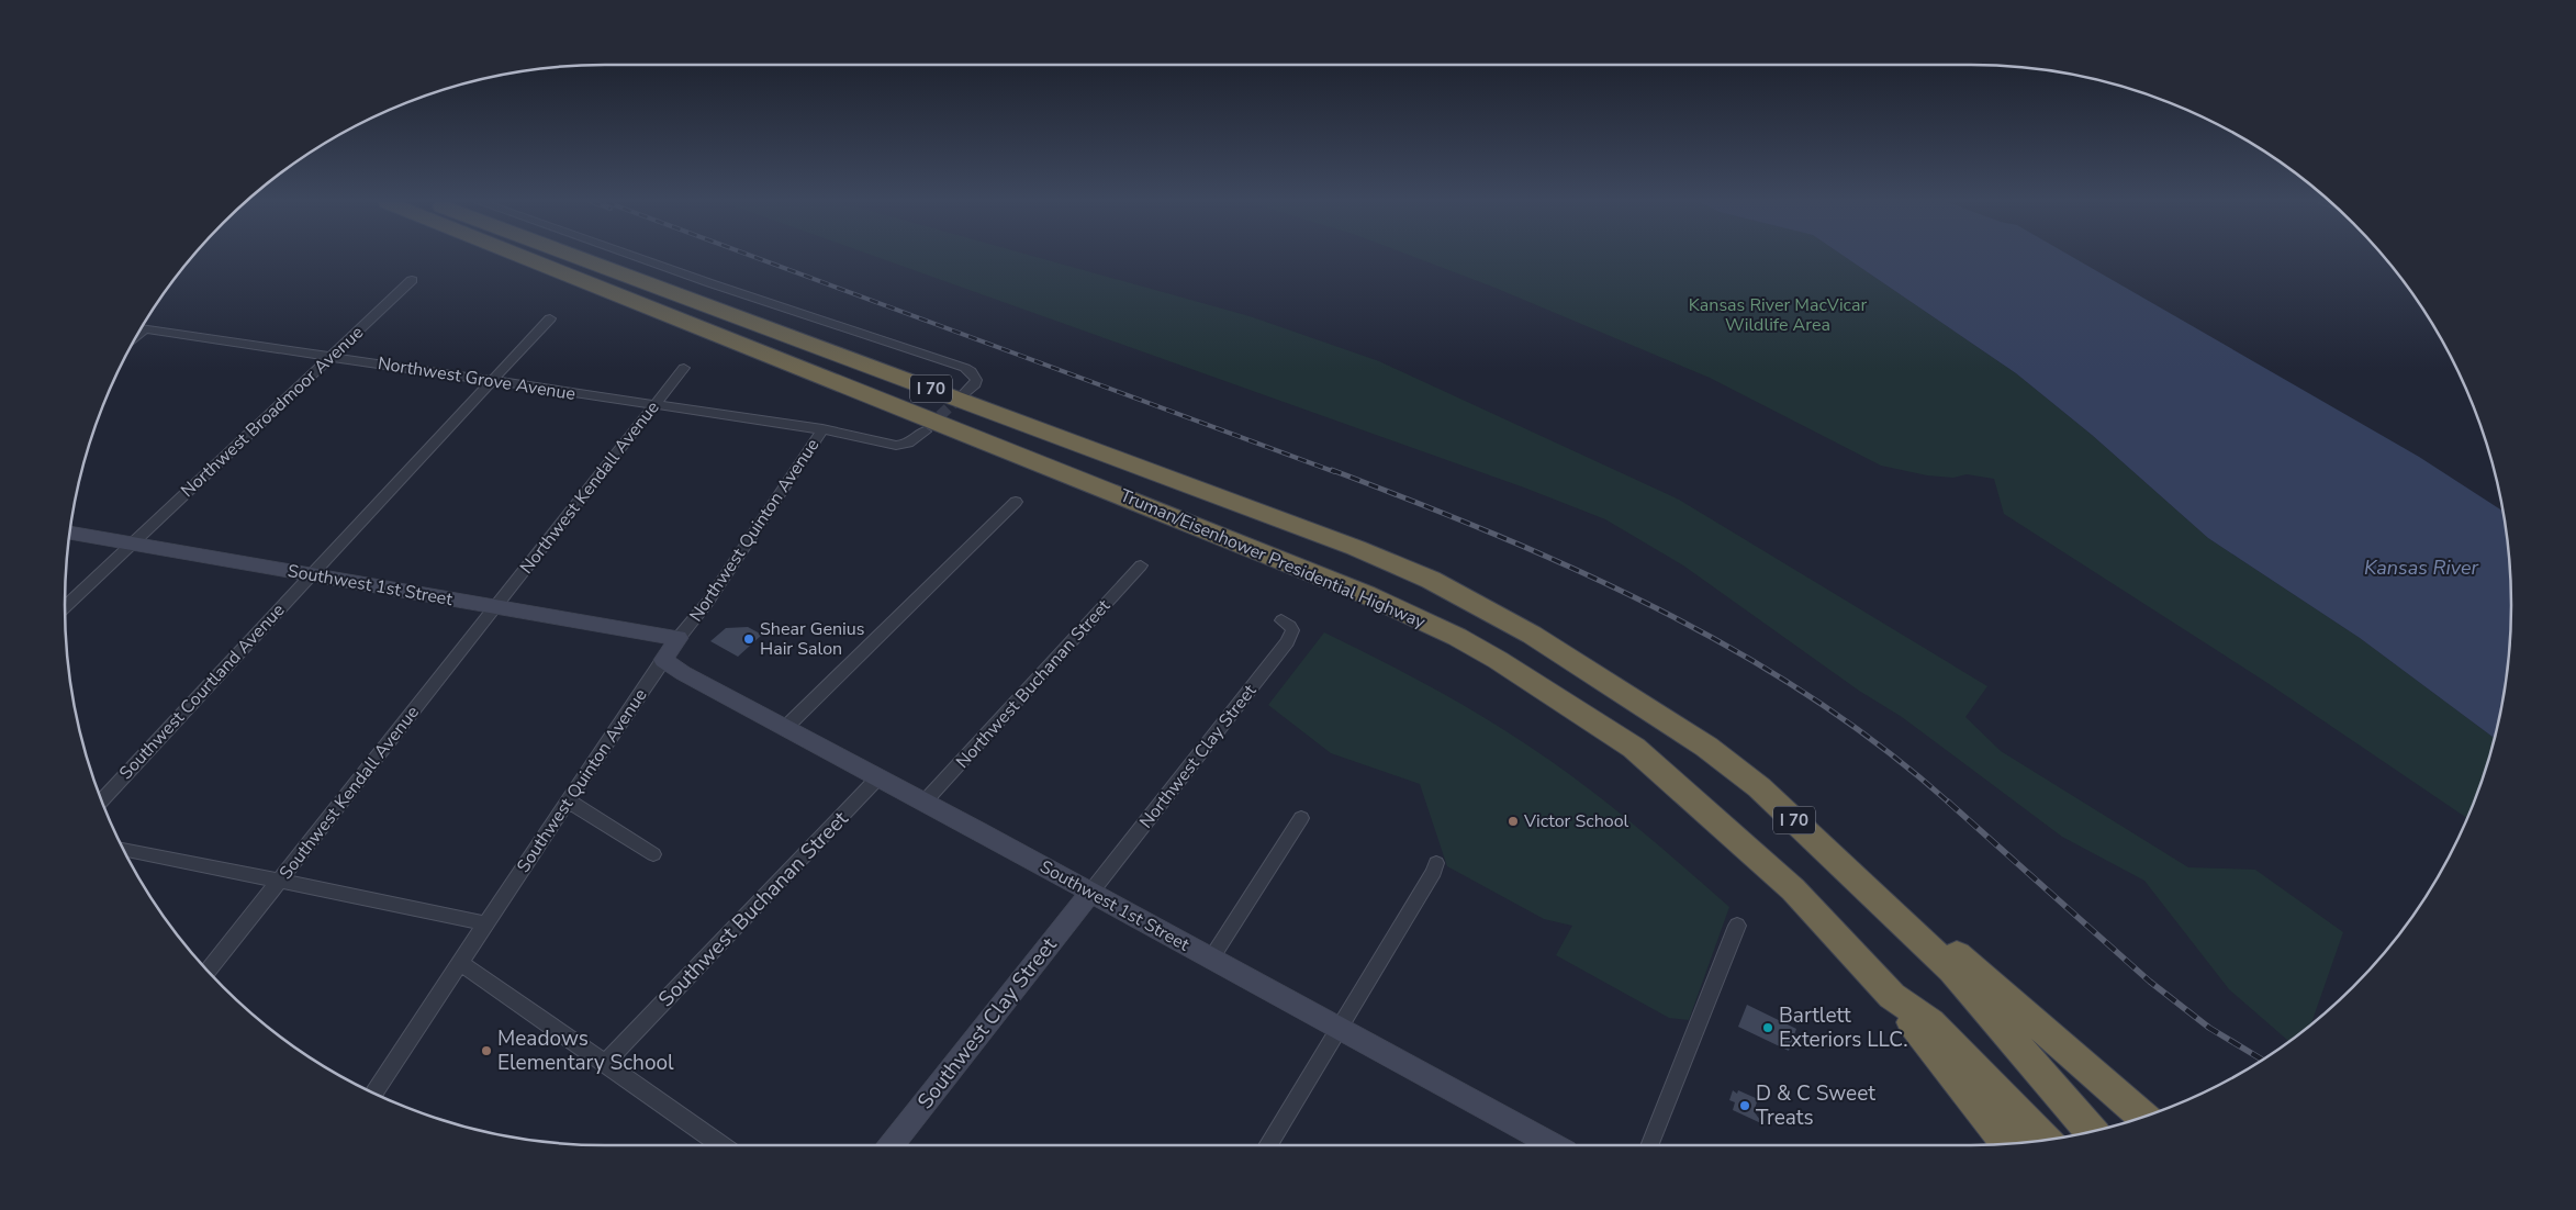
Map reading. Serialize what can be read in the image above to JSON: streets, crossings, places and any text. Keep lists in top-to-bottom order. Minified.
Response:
{"streets":{"highway":["I 70","Truman/Eisenhower Presidential Highway"],"street":["Northwest Grove Avenue","Northwest Broadmoor Avenue","Northwest Kendall Avenue","Northwest Quinton Avenue","Southwest 1st Street","Northwest Buchanan Street","Southwest Courtland Avenue","Northwest Clay Street","Southwest Quinton Avenue","Southwest Kendall Avenue","Southwest Buchanan Street","Southwest Clay Street"]},"crossings":[["Northwest Grove Avenue","Northwest Broadmoor Avenue"],["Northwest Grove Avenue","Northwest Kendall Avenue"],["Northwest Grove Avenue","Northwest Quinton Avenue"],["Northwest Grove Avenue","Southwest Courtland Avenue"],["Northwest Broadmoor Avenue","Southwest 1st Street"],["Northwest Kendall Avenue","Southwest 1st Street"],["Northwest Kendall Avenue","Southwest Kendall Avenue"],["Northwest Quinton Avenue","Southwest 1st Street"],["Northwest Quinton Avenue","Southwest Quinton Avenue"],["Southwest 1st Street","Northwest Buchanan Street"],["Southwest 1st Street","Southwest Courtland Avenue"],["Southwest 1st Street","Northwest Clay Street"],["Southwest 1st Street","Southwest Quinton Avenue"],["Southwest 1st Street","Southwest Kendall Avenue"],["Southwest 1st Street","Southwest Buchanan Street"],["Southwest 1st Street","Southwest Clay Street"],["Northwest Clay Street","Southwest Clay Street"]],"water":["Kansas River"],"parks":["Kansas River MacVicar Wildlife Area"],"places":["Shear Genius Hair Salon","Victor School","Bartlett Exteriors LLC.","Meadows Elementary School","D & C Sweet Treats"]}
